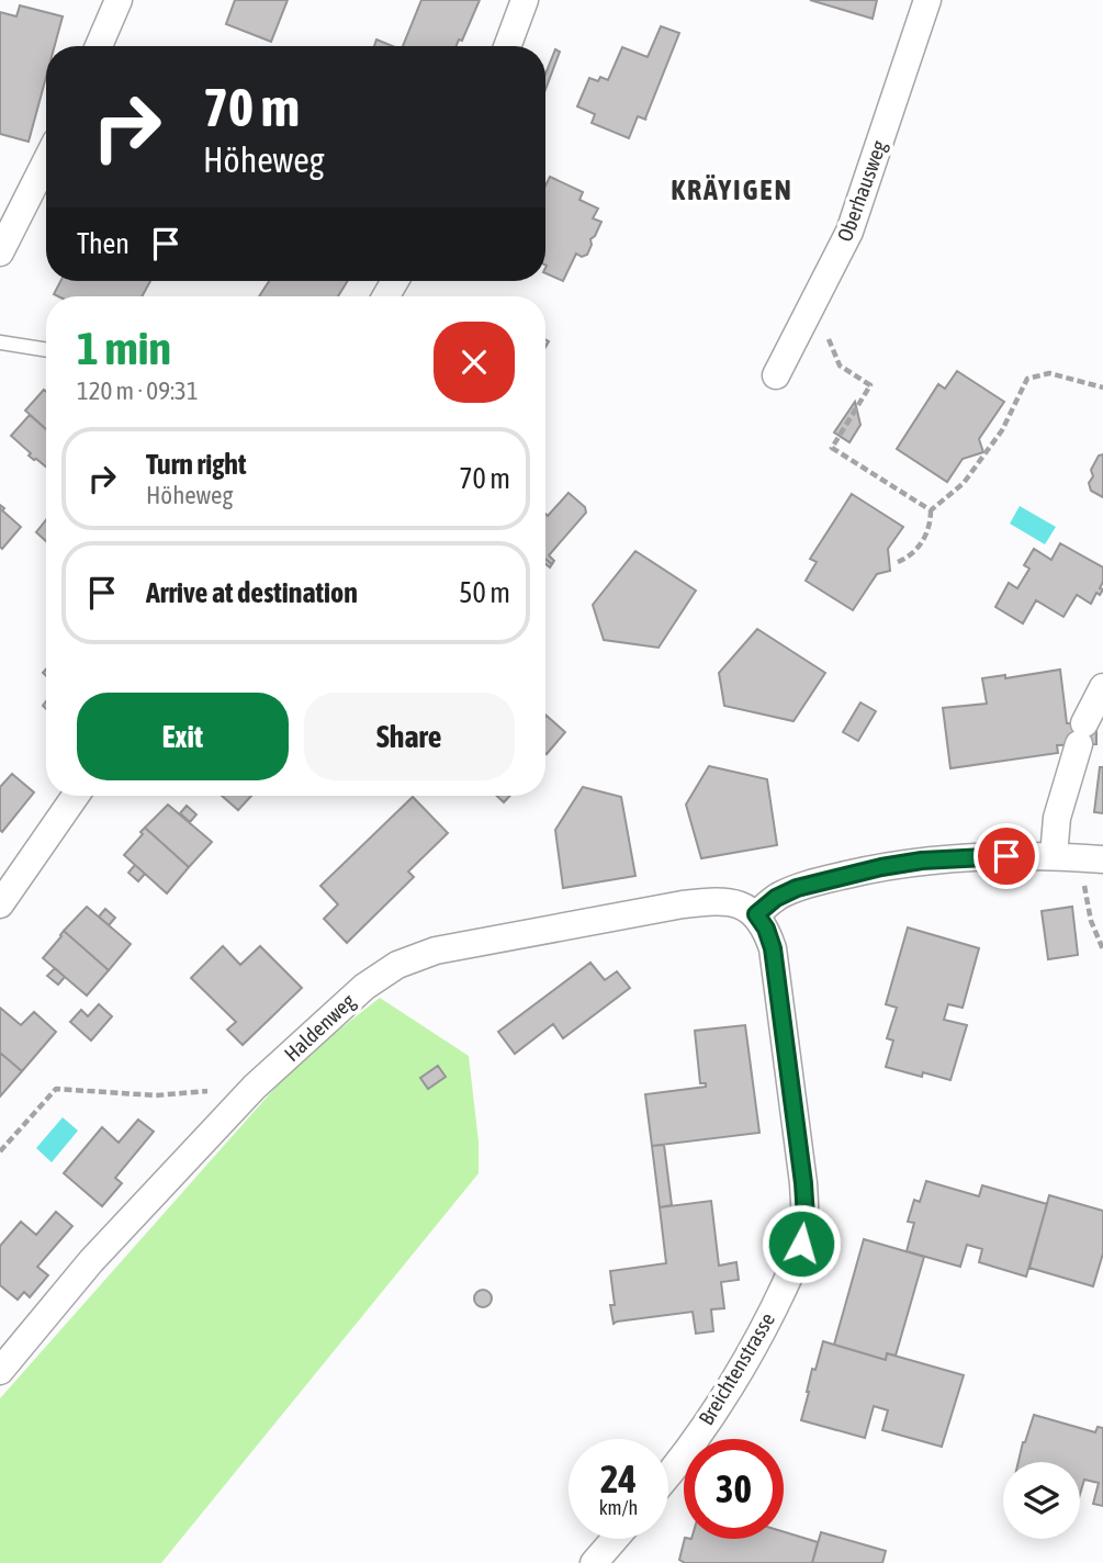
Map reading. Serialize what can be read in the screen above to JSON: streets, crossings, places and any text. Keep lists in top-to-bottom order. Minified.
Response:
{"streets":{"street":["Oberhausweg","Haldenweg","Breichtenstrasse"]},"crossings":[["Haldenweg","Breichtenstrasse"]],"districts":["KRÄYIGEN"],"page":{"turn":["70 m","Höheweg"],"then":"Then","heading":["1 min","120 m · 09:31"],"list":[{"name":"Turn right","note":"Höheweg","value":"70 m"},{"name":"Arrive at destination","value":"50 m"}],"buttons":["Exit","Share"],"speed":"24 km/h","limit":"30"}}
